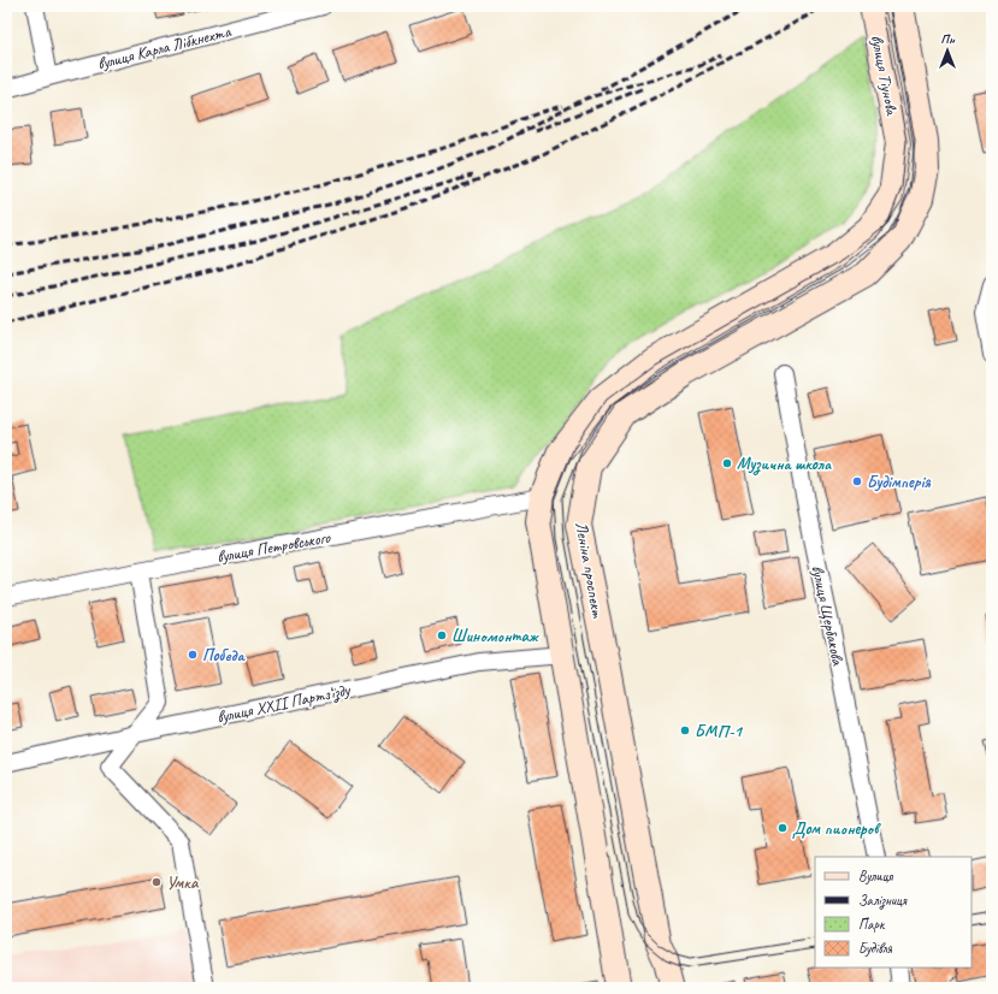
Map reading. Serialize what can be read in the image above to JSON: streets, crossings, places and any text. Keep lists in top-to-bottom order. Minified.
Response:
{"streets":{"street":["вулиця Карла Лібкнехта","вулиця Тіунова","вулиця Петровського","Леніна проспект","вулиця Щербакова","вулиця XXII Партз'їзду"]},"crossings":[["вулиця Тіунова","вулиця Петровського"],["вулиця Тіунова","Леніна проспект"]],"places":["Музична школа","Будімперія","Шиномонтаж","Победа","БМП-1","Дом пионеров","Умка"],"legend":["Вулиця","Залізниця","Парк","Будівля"],"north":"top"}
